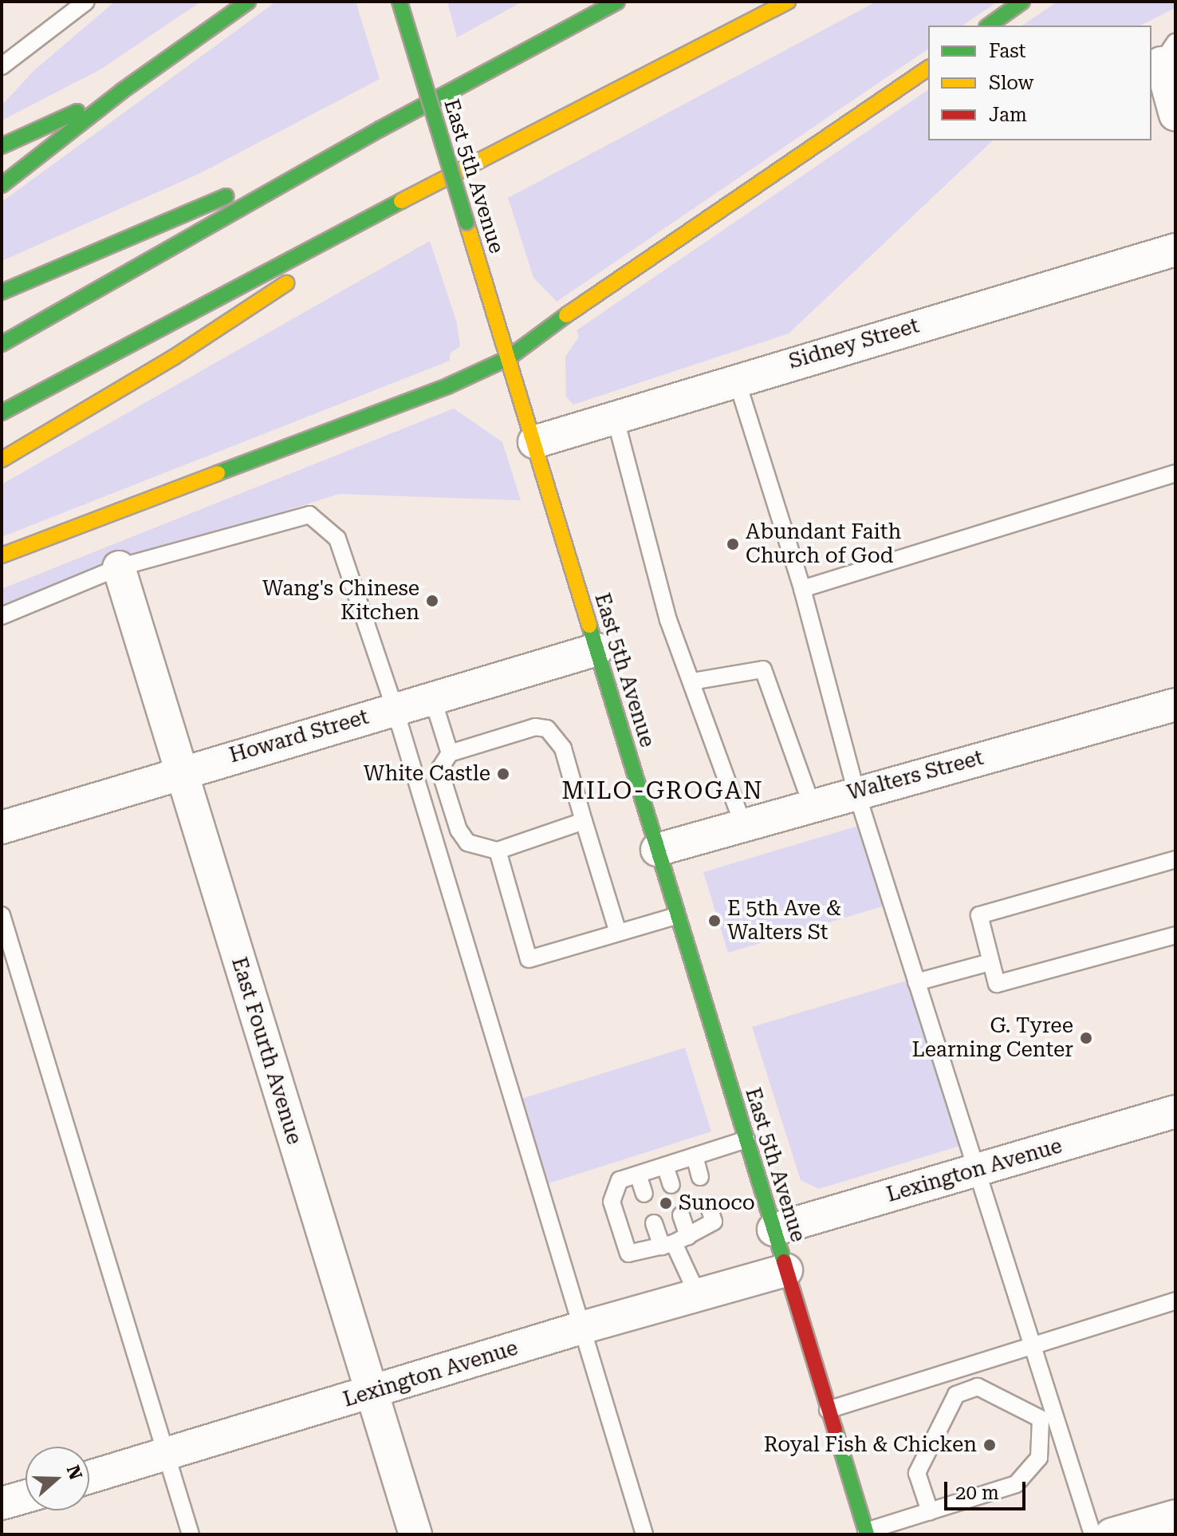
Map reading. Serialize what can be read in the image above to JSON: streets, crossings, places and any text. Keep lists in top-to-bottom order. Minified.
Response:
{"streets":{"main road":["East 5th Avenue"],"street":["Sidney Street","Howard Street","Walters Street","East Fourth Avenue","Lexington Avenue"]},"crossings":[["East 5th Avenue","Sidney Street"],["East 5th Avenue","Howard Street"],["East 5th Avenue","Walters Street"],["East 5th Avenue","Lexington Avenue"],["Howard Street","East Fourth Avenue"],["East Fourth Avenue","Lexington Avenue"]],"districts":["MILO-GROGAN"],"places":["Abundant Faith Church of God","Wang's Chinese Kitchen","White Castle","E 5th Ave & Walters St","G. Tyree Learning Center","Sunoco","Royal Fish & Chicken"],"legend":["Fast","Slow","Jam"],"scale_bar":"20 m","north":"right"}
